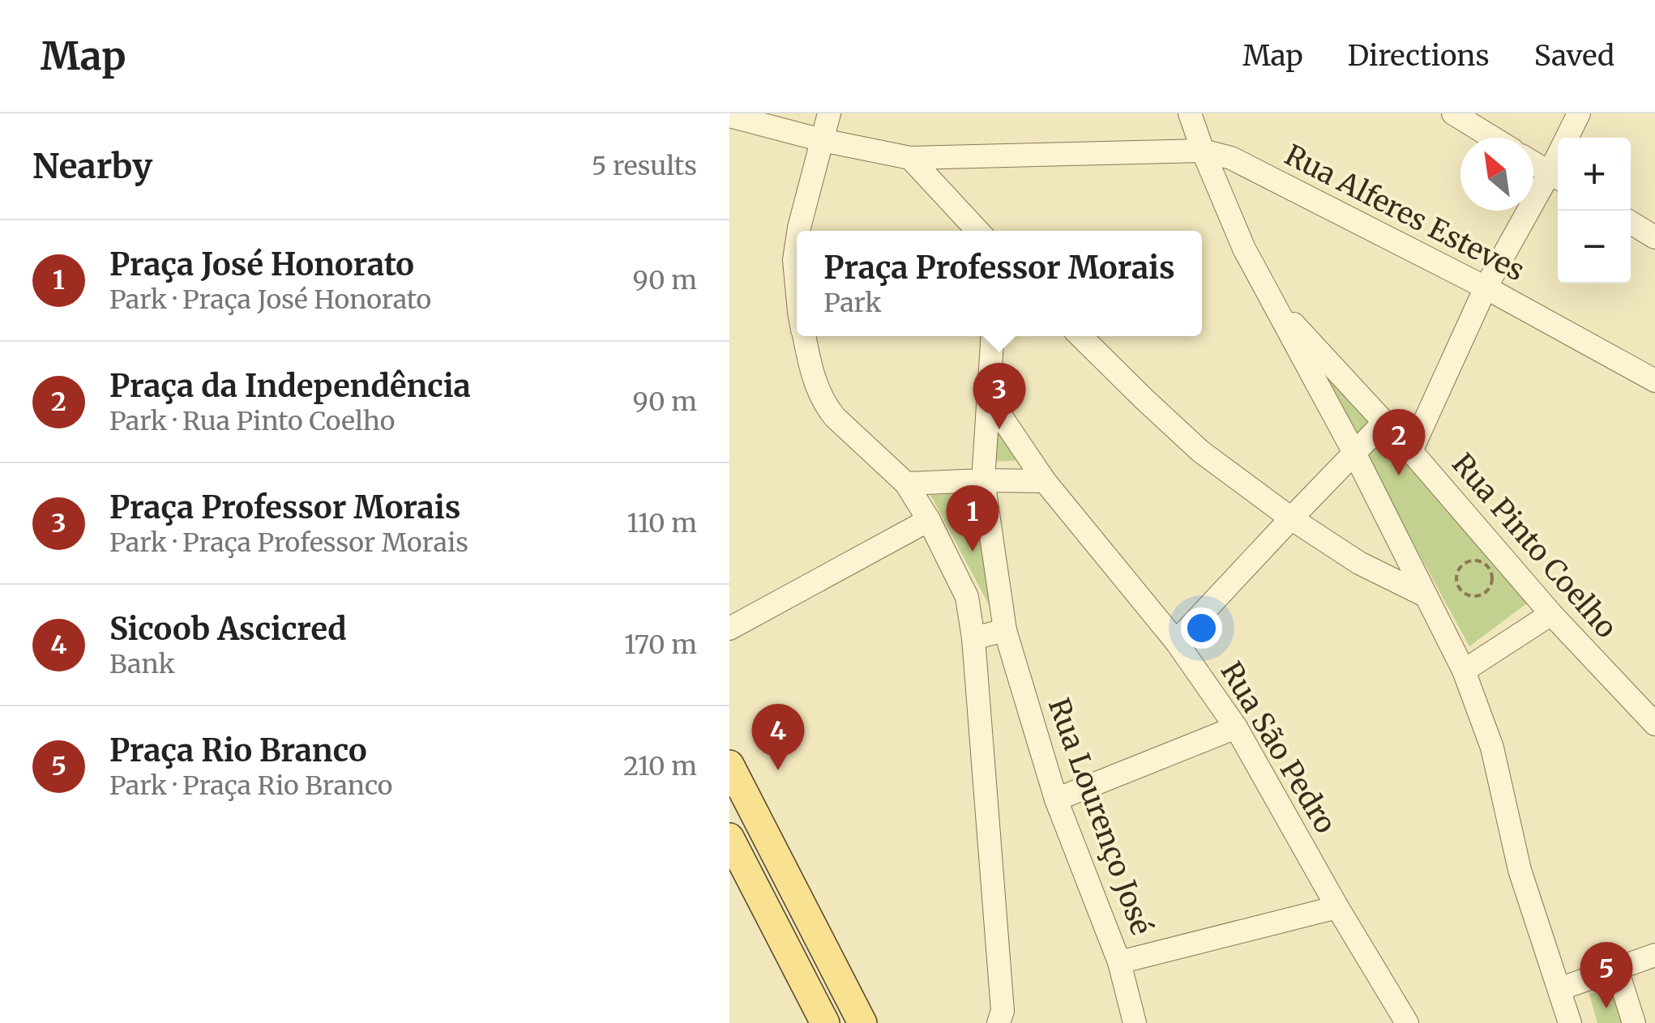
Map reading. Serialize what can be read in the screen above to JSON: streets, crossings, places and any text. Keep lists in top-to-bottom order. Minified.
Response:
{"streets":{"street":["Rua Alferes Esteves","Rua Pinto Coelho","Rua São Pedro","Rua Lourenço José"]},"crossings":[["Rua São Pedro","Rua Lourenço José"]],"north":"top left","page":{"header":"Map","nav":["Map","Directions","Saved"],"heading":["Nearby","5 results"],"map_buttons":["+","−"],"list":[{"mark":"1","name":"Praça José Honorato","note":"Park · Praça José Honorato","value":"90 m"},{"mark":"2","name":"Praça da Independência","note":"Park · Rua Pinto Coelho","value":"90 m"},{"mark":"3","name":"Praça Professor Morais","note":"Park · Praça Professor Morais","value":"110 m"},{"mark":"4","name":"Sicoob Ascicred","note":"Bank","value":"170 m"},{"mark":"5","name":"Praça Rio Branco","note":"Park · Praça Rio Branco","value":"210 m"}],"popup":["Praça Professor Morais","Park"],"pins":["3","2","1","4","5"]}}
